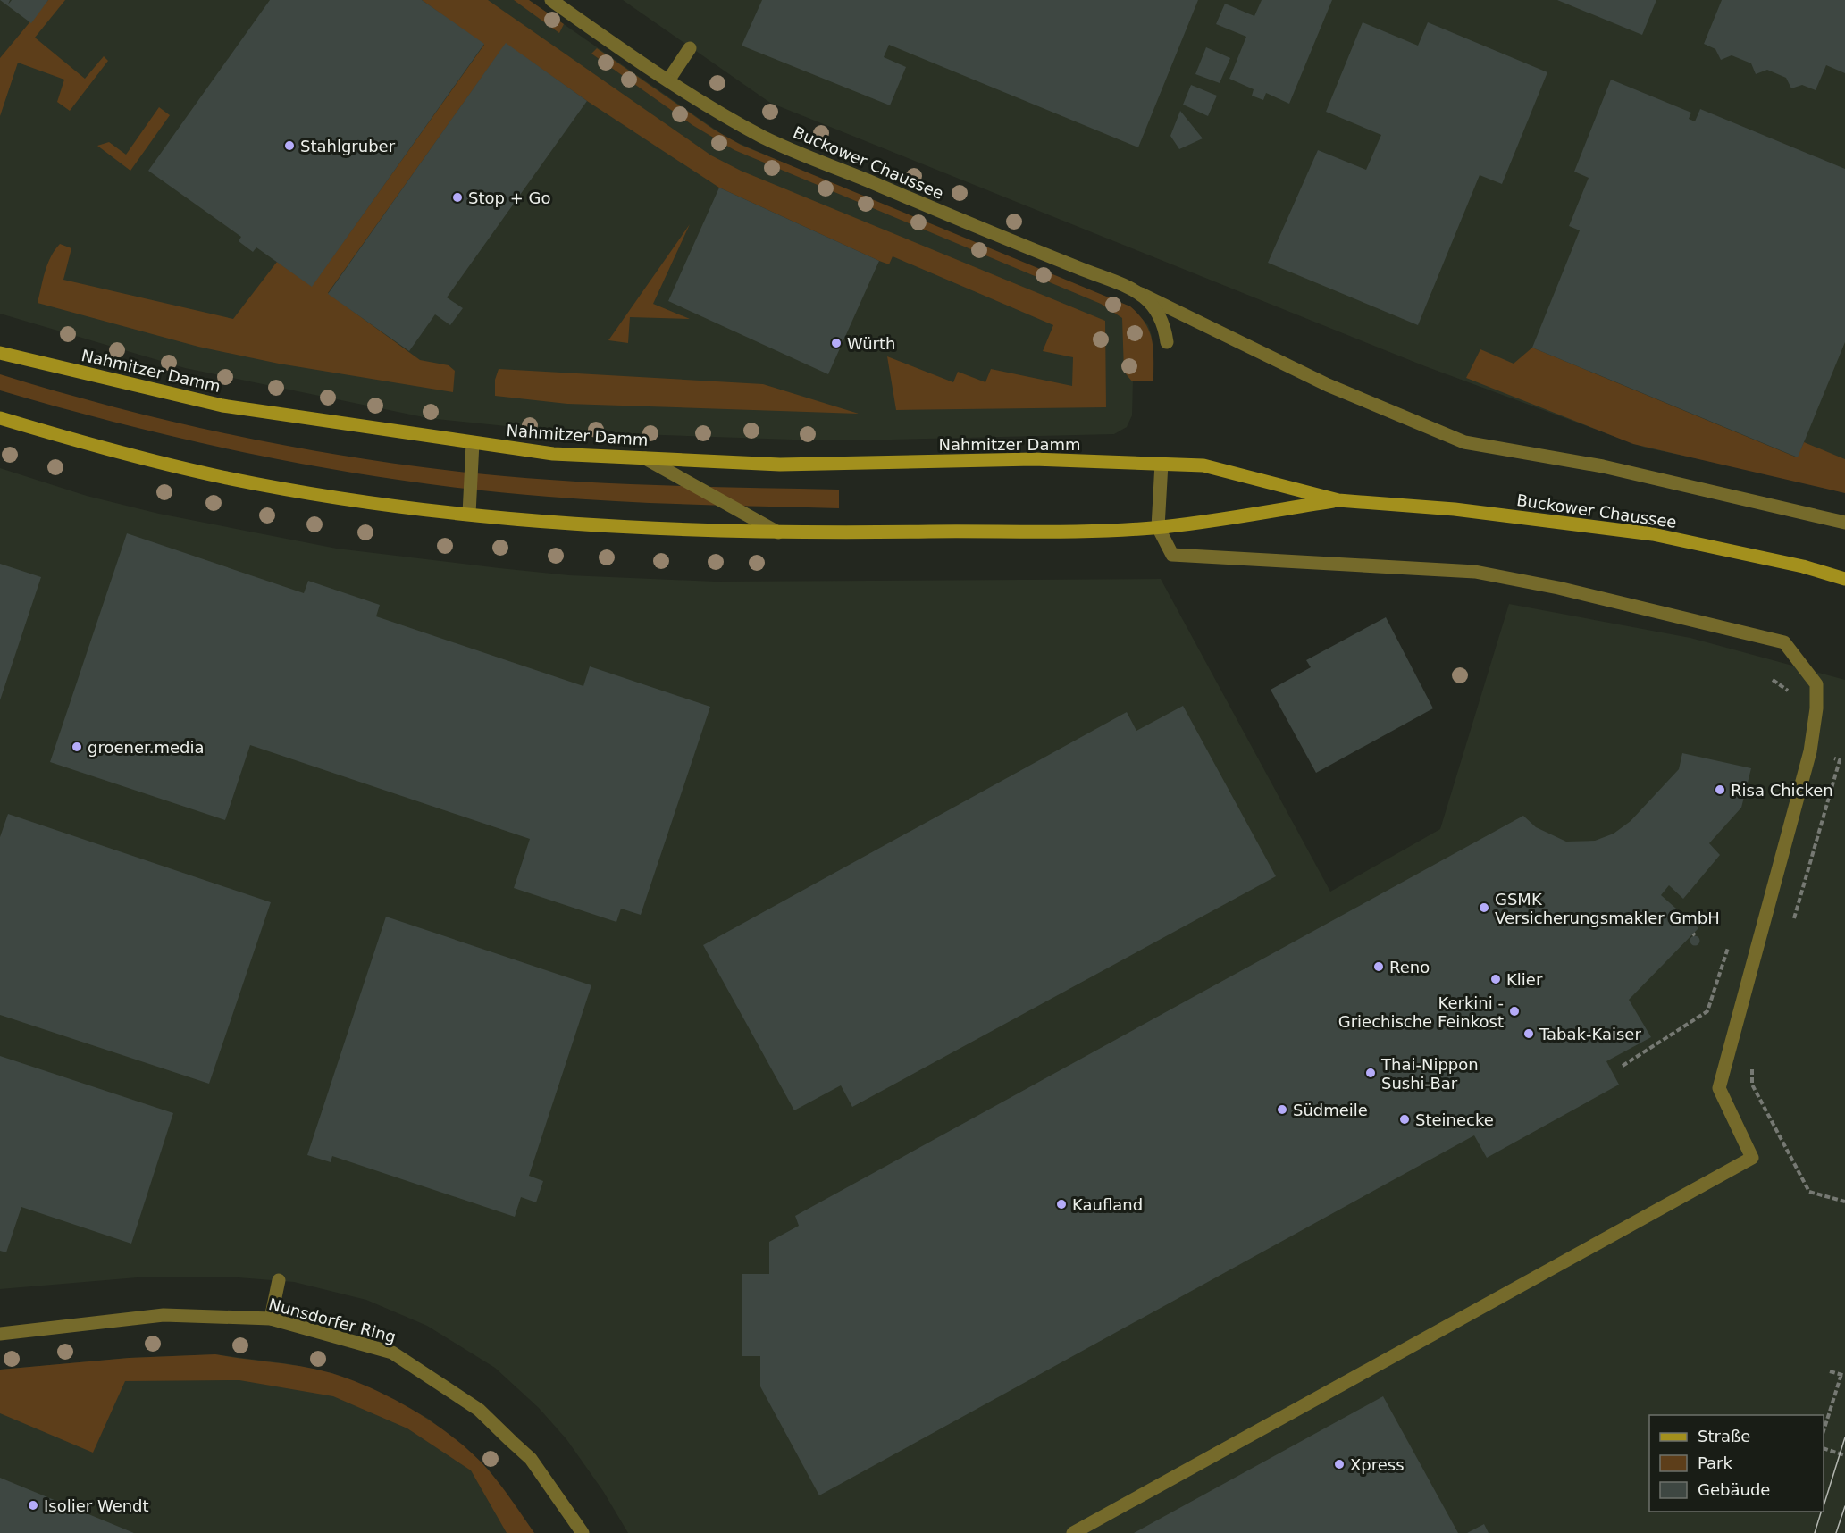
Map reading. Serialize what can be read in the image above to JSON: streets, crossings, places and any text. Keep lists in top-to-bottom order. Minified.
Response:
{"streets":{"main road":["Buckower Chaussee","Nahmitzer Damm"],"street":["Nunsdorfer Ring"]},"crossings":[["Buckower Chaussee","Nahmitzer Damm"]],"places":["Stahlgruber","Stop + Go","Würth","groener.media","Risa Chicken","GSMK Versicherungsmakler GmbH","Reno","Klier","Kerkini - Griechische Feinkost","Tabak-Kaiser","Thai-Nippon Sushi-Bar","Südmeile","Steinecke","Kaufland","Xpress","Isolier Wendt"],"legend":["Straße","Park","Gebäude"]}
